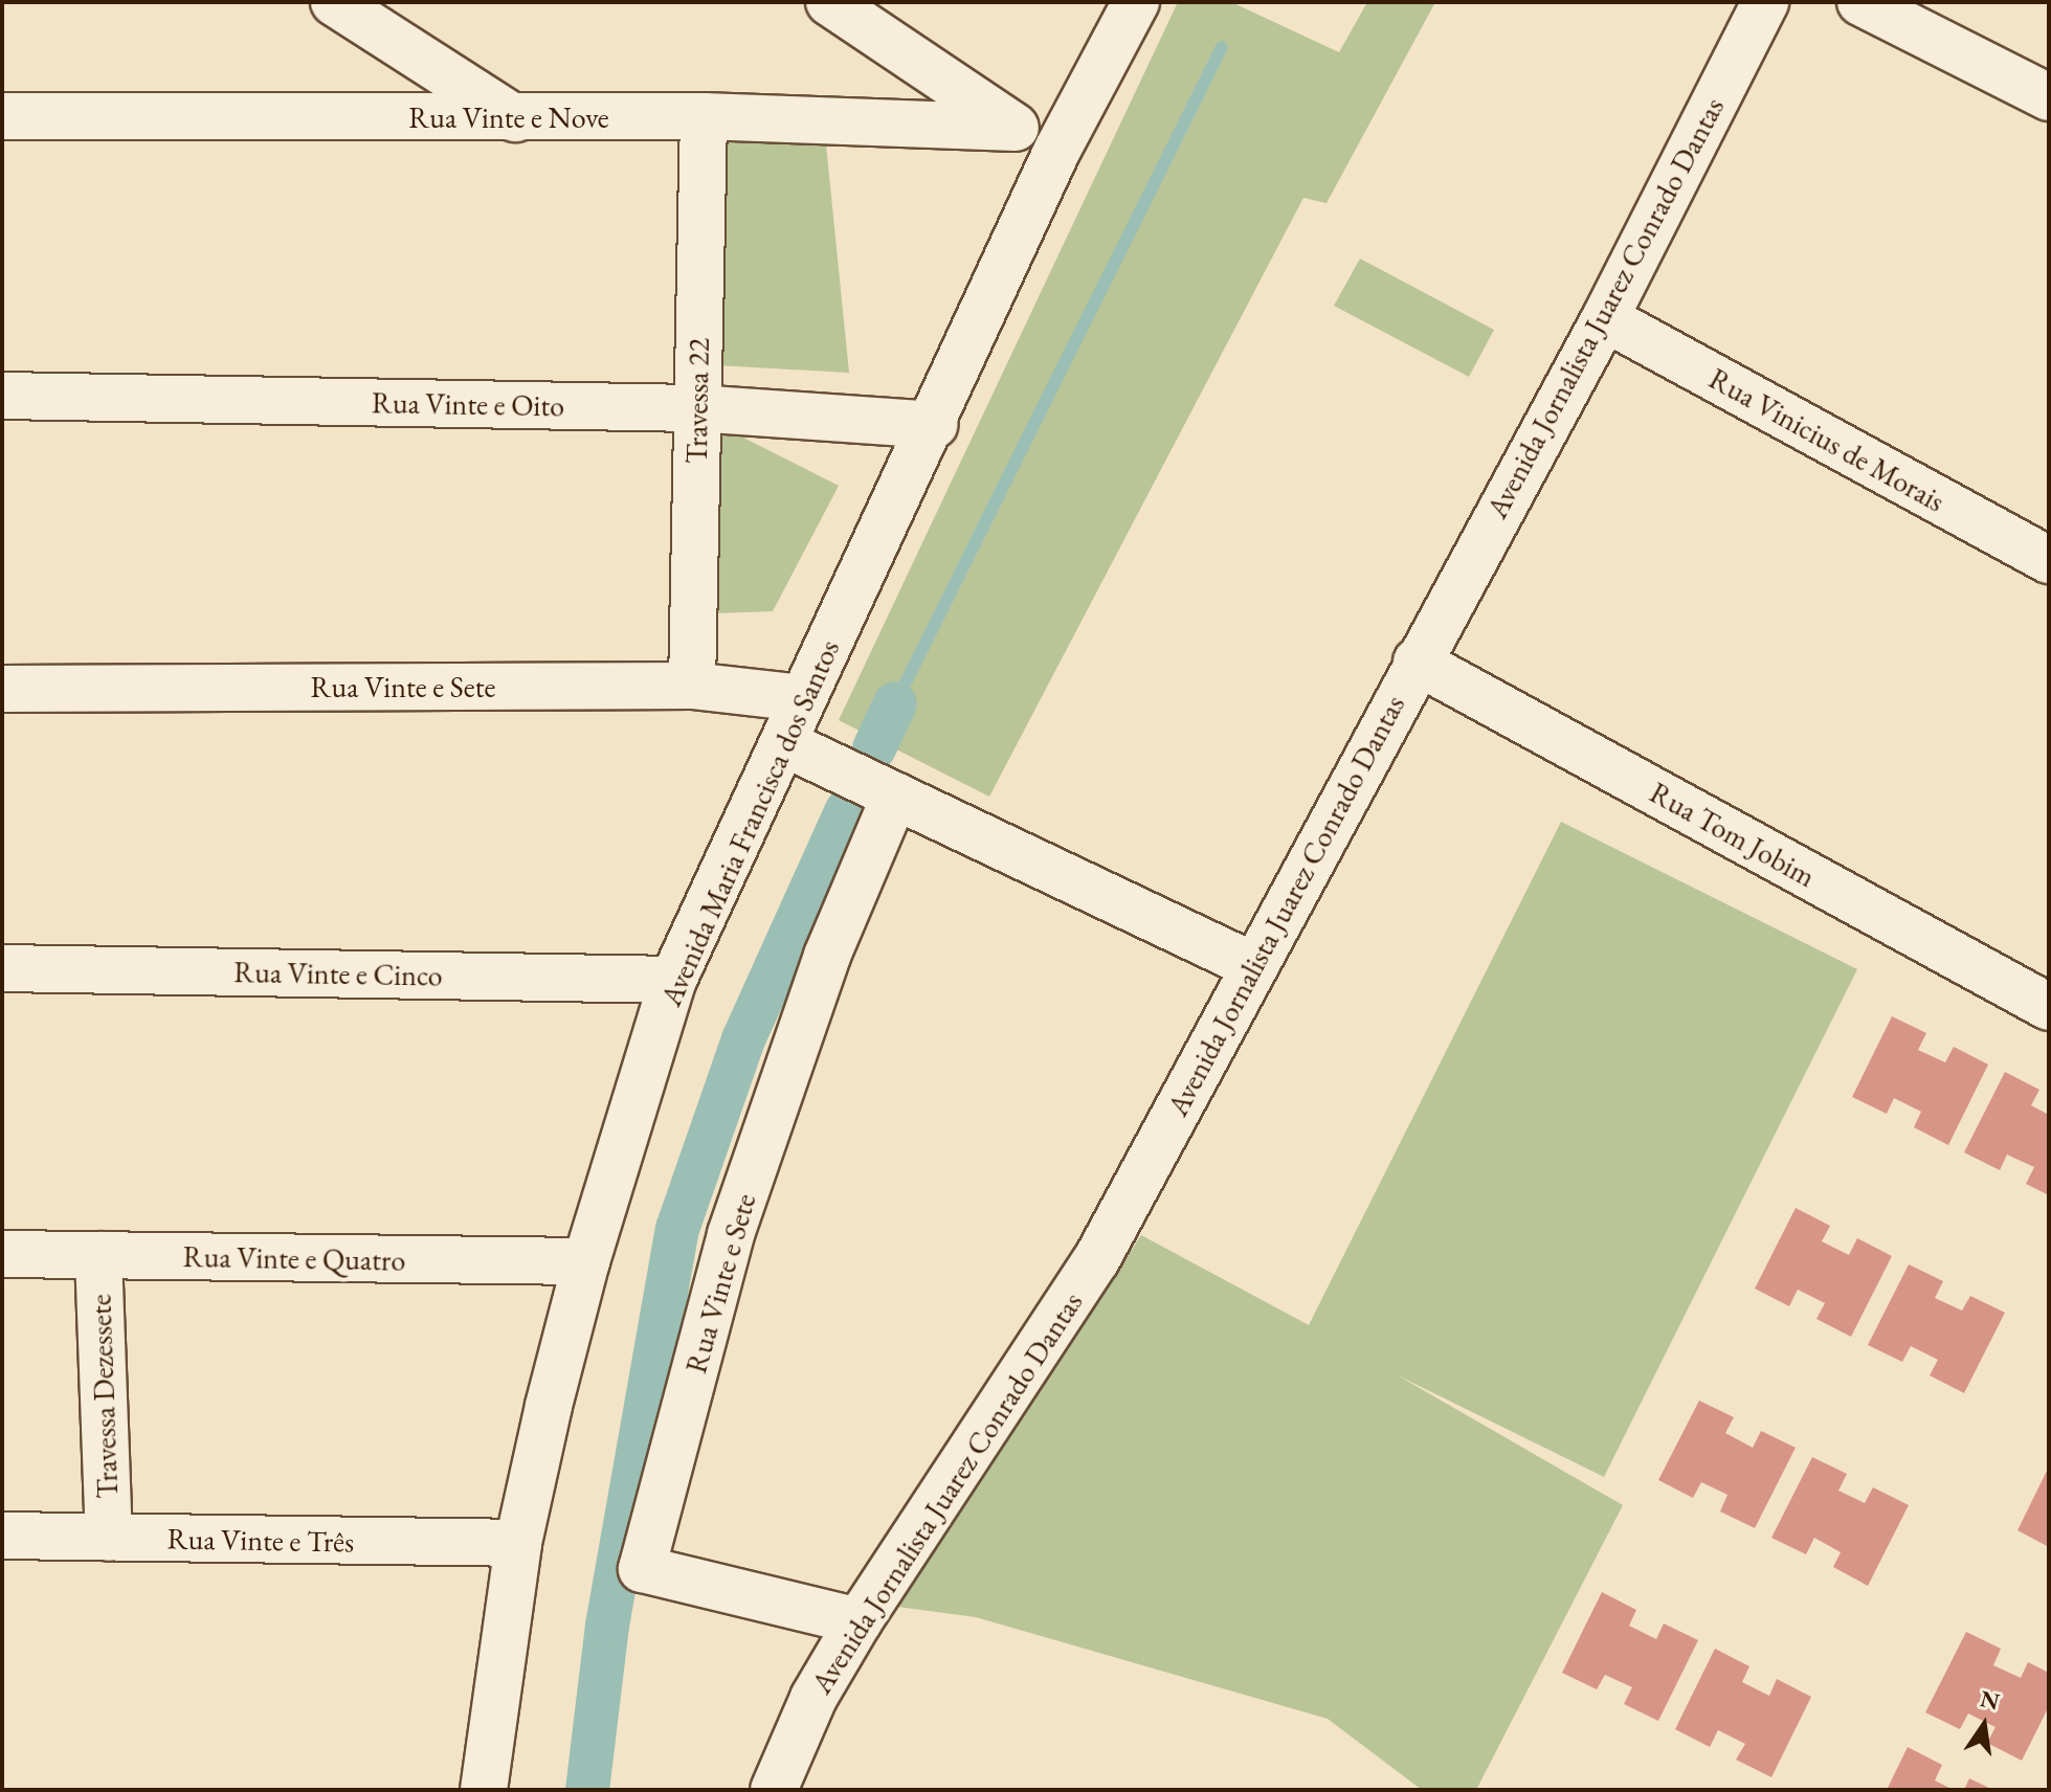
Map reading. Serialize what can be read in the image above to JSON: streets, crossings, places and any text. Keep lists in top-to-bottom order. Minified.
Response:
{"streets":{"street":["Rua Vinte e Nove","Avenida Jornalista Juarez Conrado Dantas","Travessa 22","Rua Vinte e Oito","Rua Vinicius de Morais","Rua Vinte e Sete","Avenida Maria Francisca dos Santos","Rua Tom Jobim","Rua Vinte e Cinco","Rua Vinte e Quatro","Travessa Dezessete","Rua Vinte e Três"]},"crossings":[["Rua Vinte e Nove","Travessa 22"],["Avenida Jornalista Juarez Conrado Dantas","Rua Vinicius de Morais"],["Avenida Jornalista Juarez Conrado Dantas","Rua Vinte e Sete"],["Avenida Jornalista Juarez Conrado Dantas","Rua Tom Jobim"],["Travessa 22","Rua Vinte e Oito"],["Travessa 22","Rua Vinte e Sete"],["Rua Vinte e Oito","Avenida Maria Francisca dos Santos"],["Rua Vinte e Sete","Avenida Maria Francisca dos Santos"],["Avenida Maria Francisca dos Santos","Rua Vinte e Cinco"],["Avenida Maria Francisca dos Santos","Rua Vinte e Quatro"],["Avenida Maria Francisca dos Santos","Rua Vinte e Três"],["Rua Vinte e Quatro","Travessa Dezessete"],["Travessa Dezessete","Rua Vinte e Três"]],"north":"top"}
